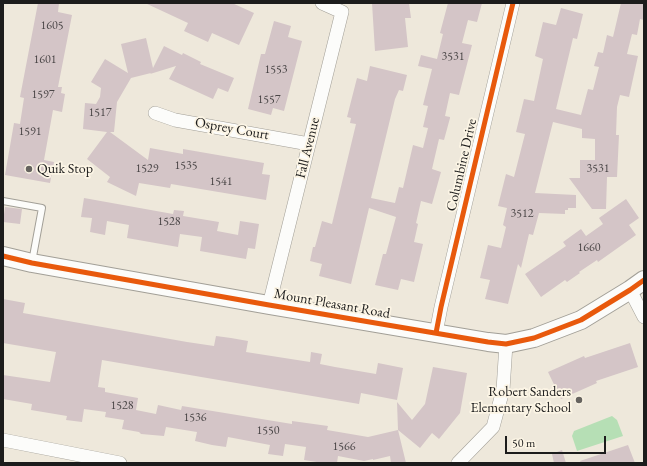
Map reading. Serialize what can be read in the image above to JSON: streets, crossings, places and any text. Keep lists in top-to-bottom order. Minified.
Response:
{"streets":{"street":["Osprey Court","Fall Avenue","Columbine Drive","Mount Pleasant Road"]},"crossings":[["Osprey Court","Fall Avenue"],["Fall Avenue","Mount Pleasant Road"],["Columbine Drive","Mount Pleasant Road"]],"places":["Quik Stop","Robert Sanders Elementary School"],"house_numbers":["1605","3531","1601","1553","1597","1557","1517","1591","1535","1529","3531","1541","3512","1528","1660","1528","1536","1550","1566"],"scale_bar":"50 m"}
